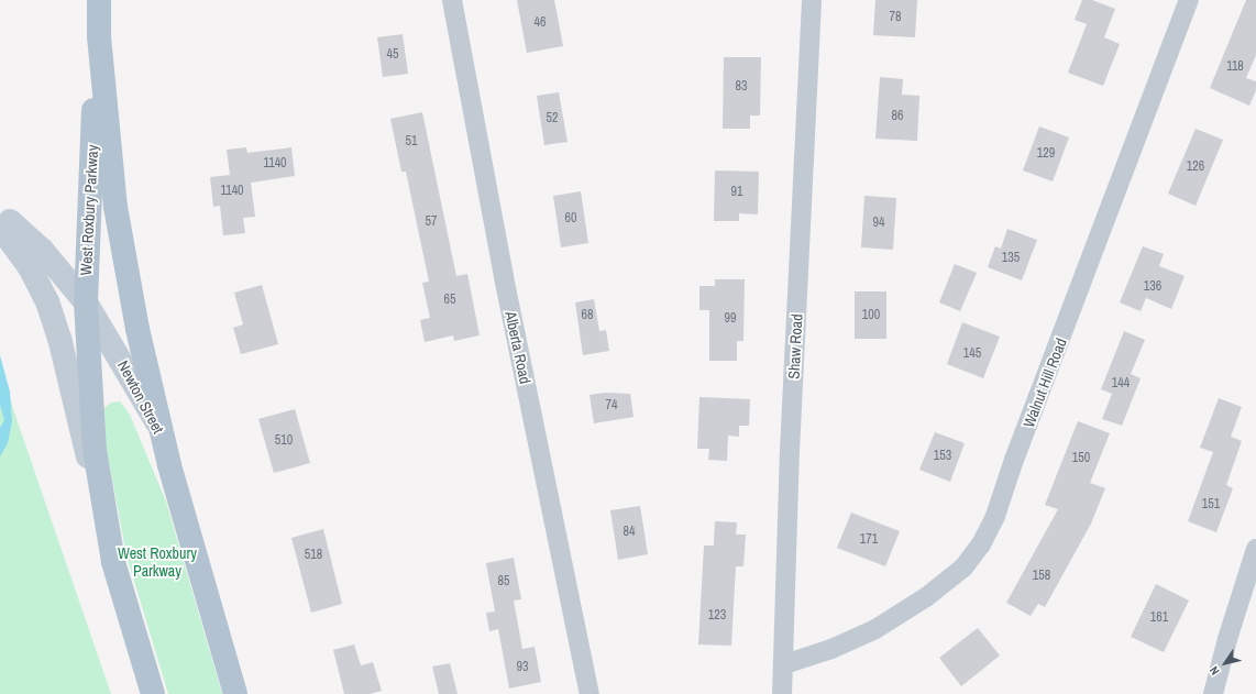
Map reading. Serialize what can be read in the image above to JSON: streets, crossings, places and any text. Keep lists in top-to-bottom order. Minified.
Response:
{"streets":{"main road":["West Roxbury Parkway","Newton Street"],"street":["Shaw Road","Alberta Road","Walnut Hill Road"]},"crossings":[["West Roxbury Parkway","Newton Street"],["Shaw Road","Walnut Hill Road"]],"parks":["West Roxbury Parkway"],"house_numbers":["78","46","45","118","83","86","52","51","129","1140","126","1140","91","60","57","94","135","136","65","68","100","99","145","144","74","510","153","150","151","84","171","518","158","85","123","161","93"],"north":"bottom left"}
